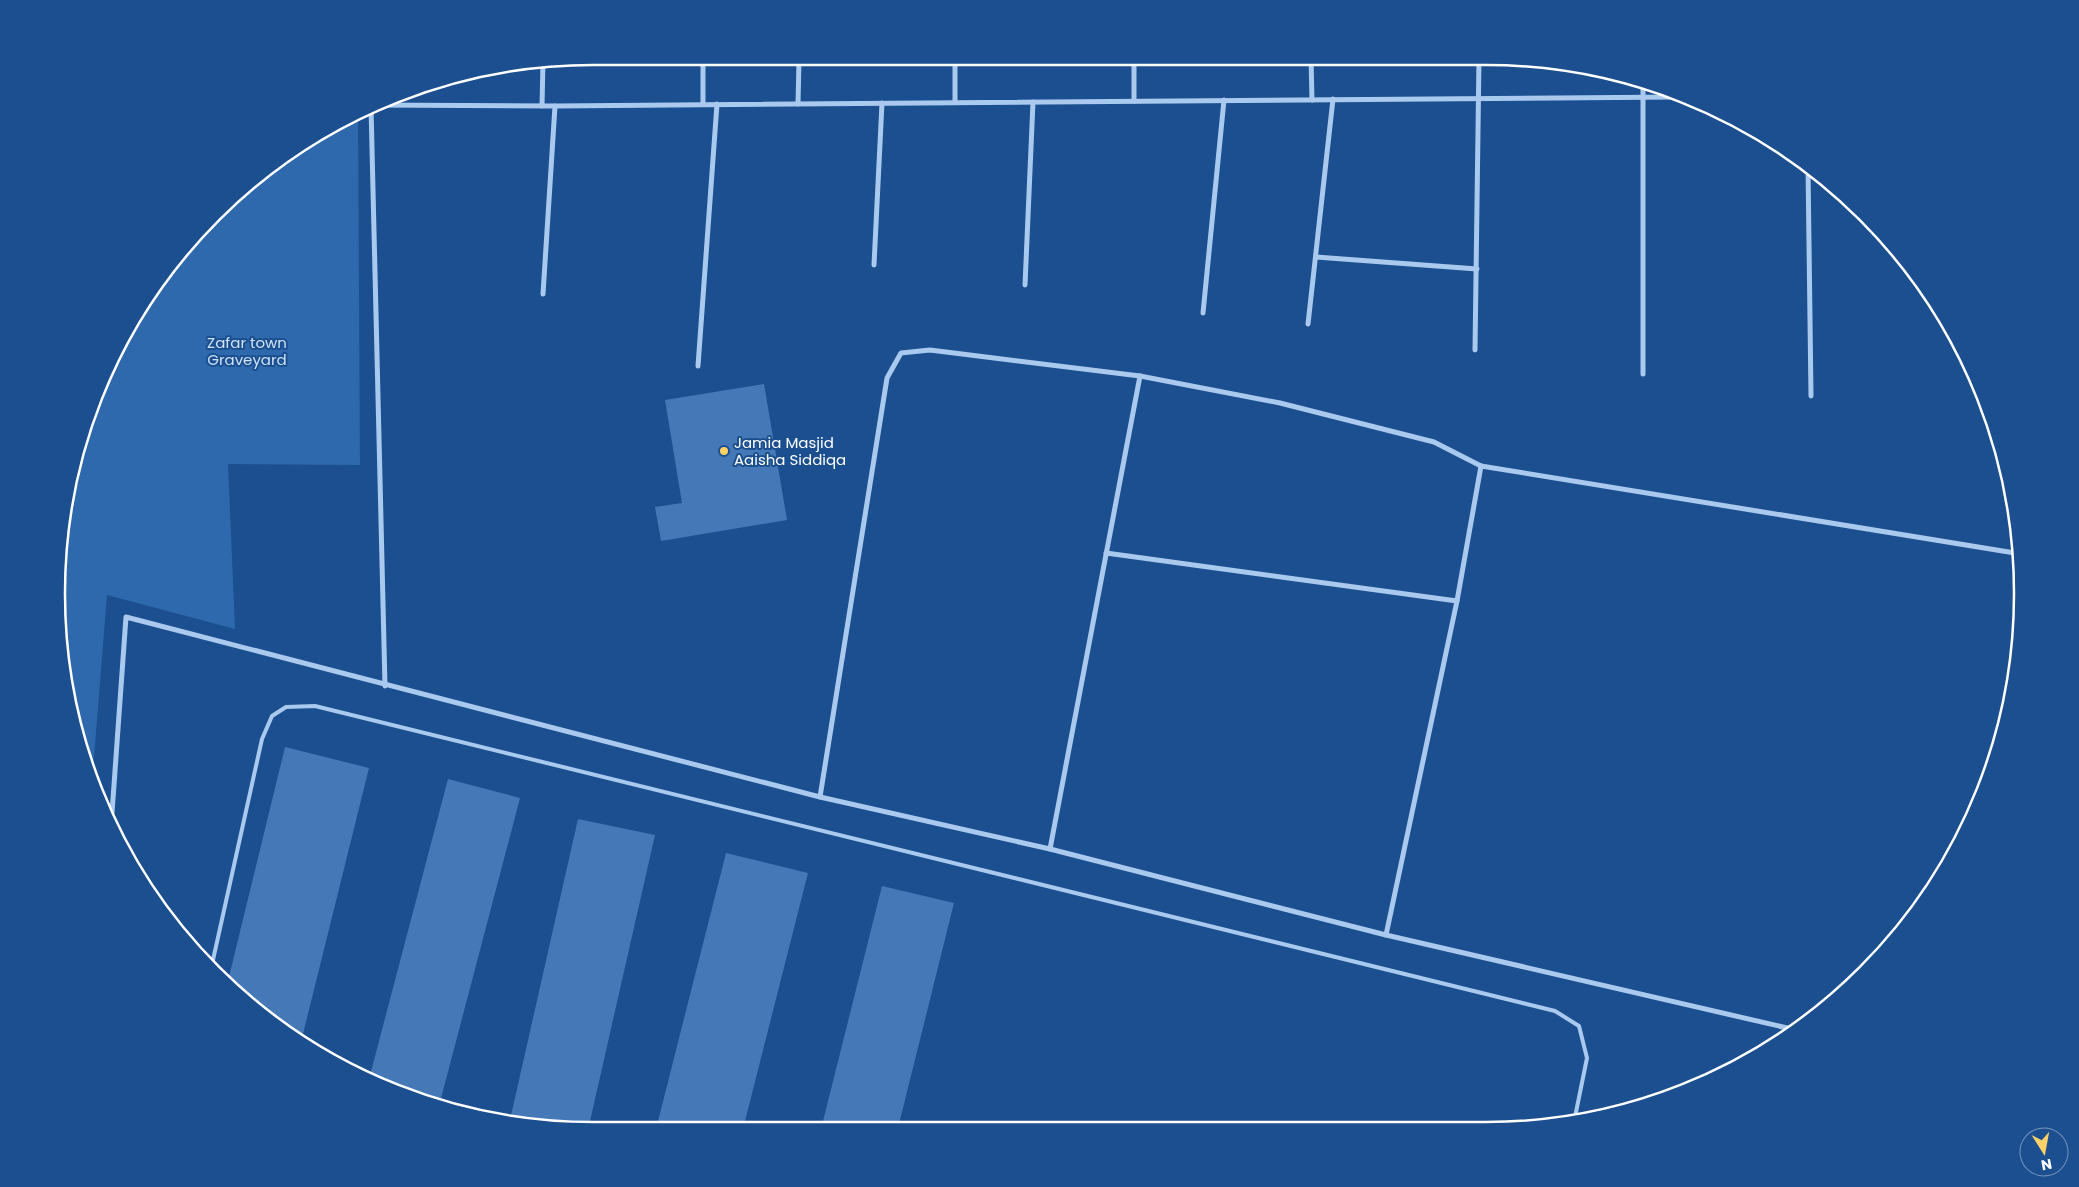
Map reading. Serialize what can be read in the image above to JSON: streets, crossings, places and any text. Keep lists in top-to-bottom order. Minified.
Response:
{"parks":["Zafar town Graveyard"],"places":["Jamia Masjid Aaisha Siddiqa"],"north":"bottom"}
